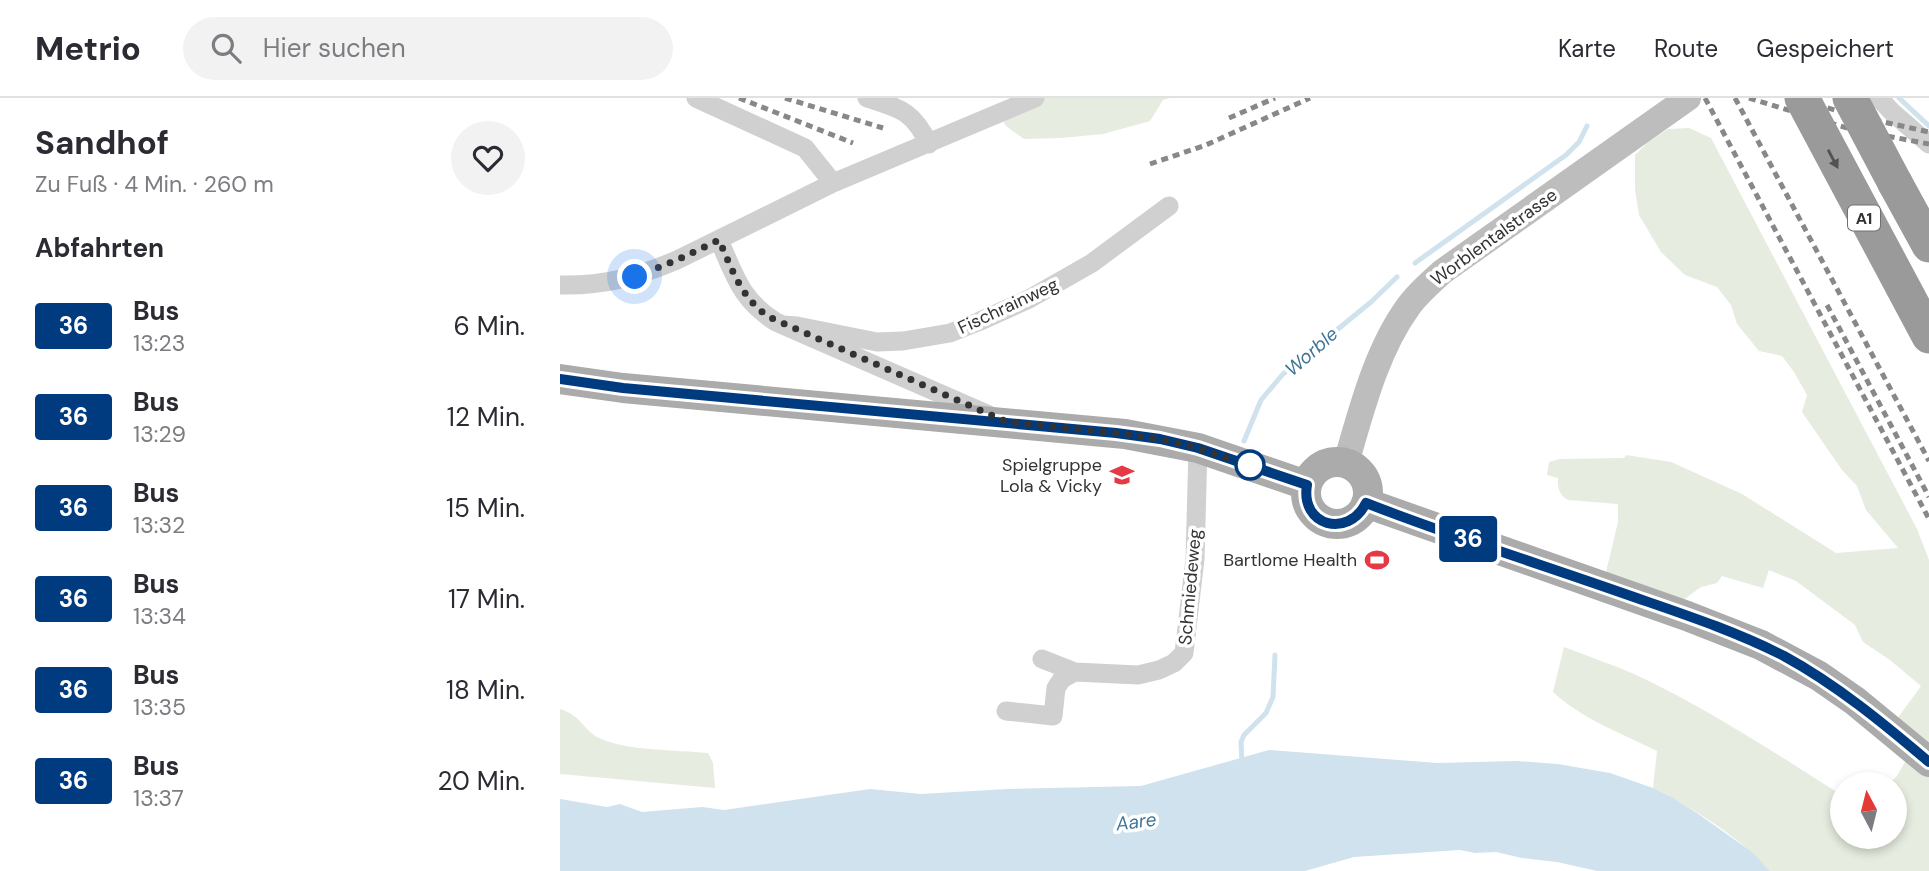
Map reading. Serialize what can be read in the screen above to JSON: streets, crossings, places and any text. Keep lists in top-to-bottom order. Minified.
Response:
{"streets":{"highway":["A1"],"main road":["Worblentalstrasse"],"street":["Fischrainweg","Schmiedeweg"]},"water":["Worble","Aare"],"places":{"school or university":["Spielgruppe Lola & Vicky"],"sports":["Bartlome Health"]},"lines":["bus line 36"],"north":"top","page":{"header":"Metrio","search":"Hier suchen","nav":["Karte","Route","Gespeichert"],"heading":[["Sandhof","Zu Fuß · 4 Min. · 260 m"],"Abfahrten"],"on_map":"36","list":[{"mark":"36","name":"Bus","note":"13:23","value":"6 Min."},{"mark":"36","name":"Bus","note":"13:29","value":"12 Min."},{"mark":"36","name":"Bus","note":"13:32","value":"15 Min."},{"mark":"36","name":"Bus","note":"13:34","value":"17 Min."},{"mark":"36","name":"Bus","note":"13:35","value":"18 Min."},{"mark":"36","name":"Bus","note":"13:37","value":"20 Min."}]}}
